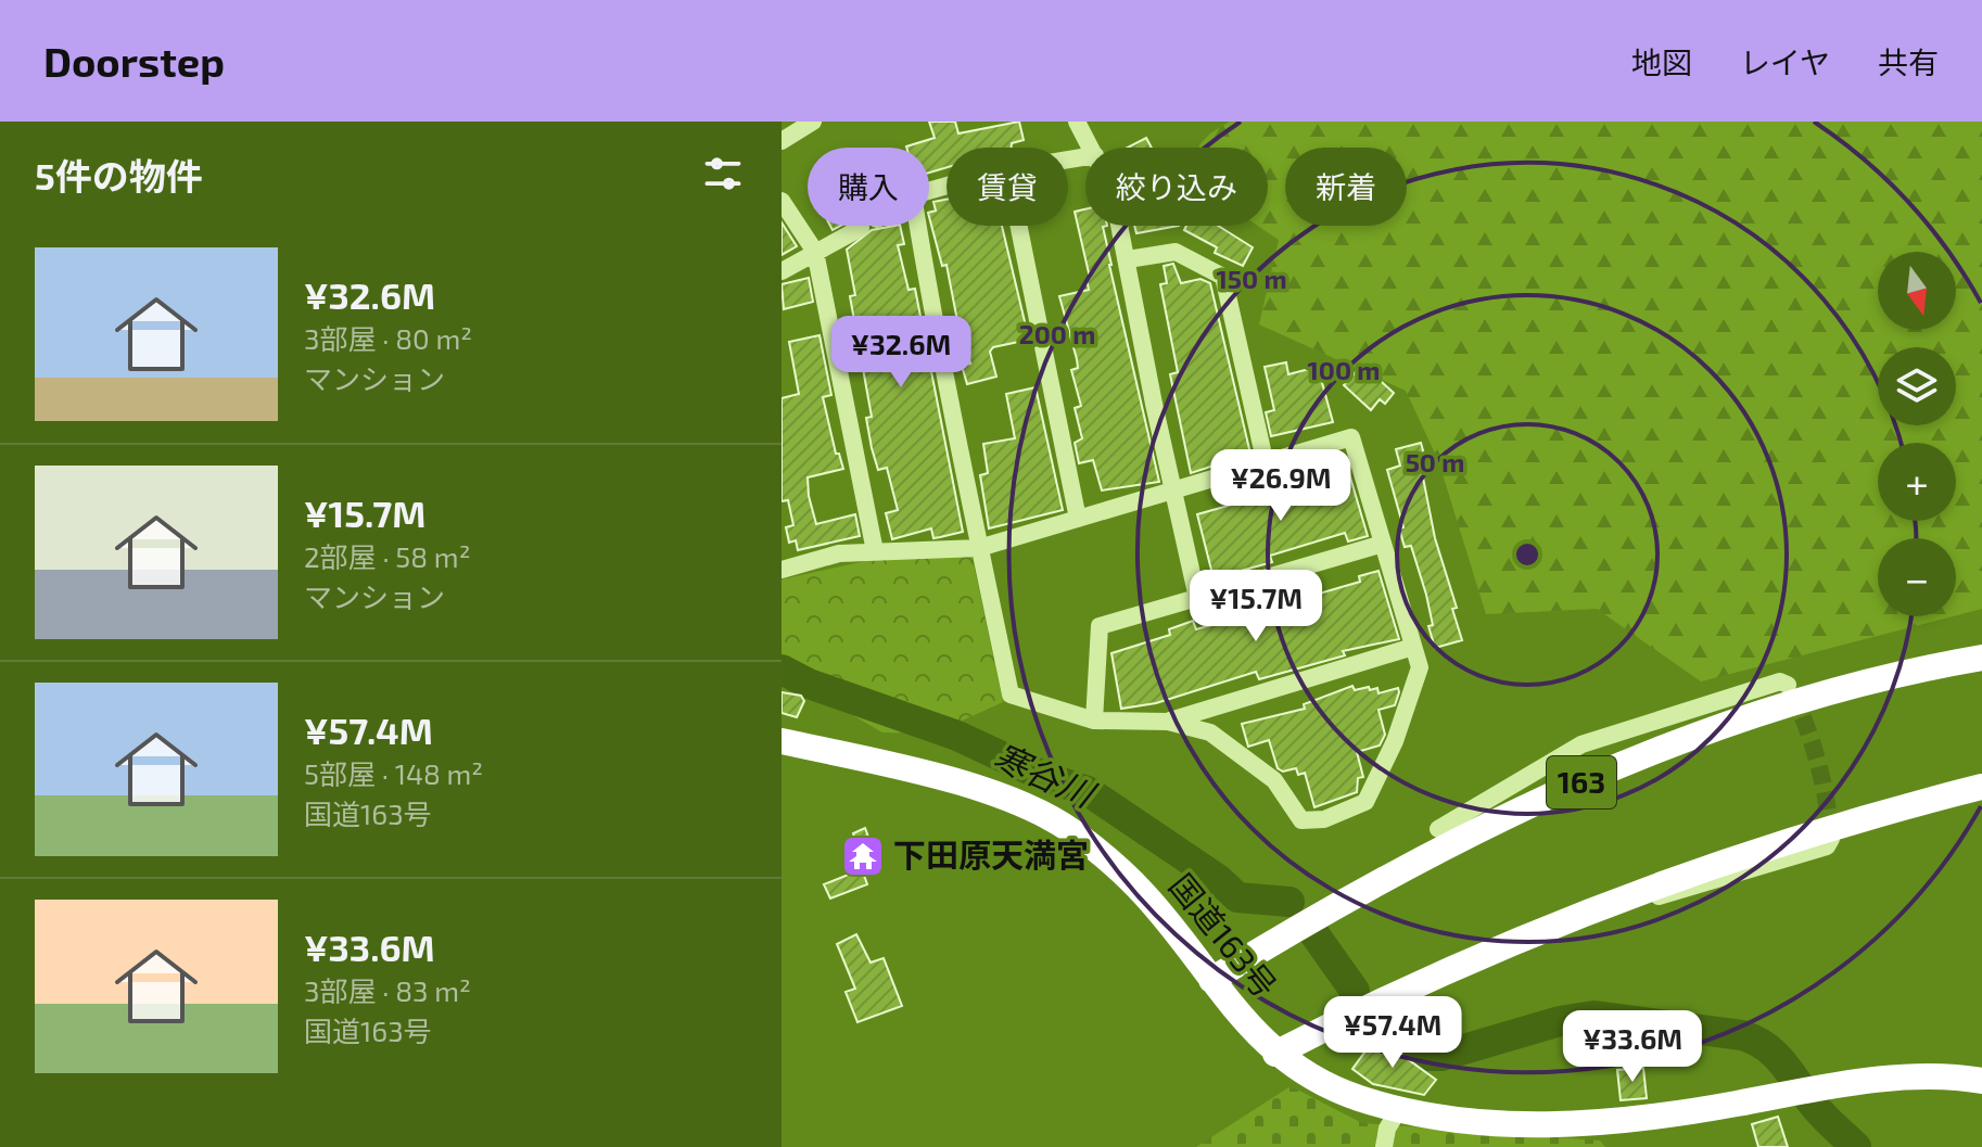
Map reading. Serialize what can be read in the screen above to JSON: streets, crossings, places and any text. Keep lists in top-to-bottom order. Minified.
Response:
{"streets":{"highway":["163","国道163号"]},"crossings":[["163","国道163号"]],"water":["寒谷川"],"places":{"temple":["下田原天満宮"]},"north":"bottom","page":{"header":"Doorstep","nav":["地図","レイヤ","共有"],"heading":"5件の物件","chip":["購入","賃貸","絞り込み","新着"],"list":[{"name":"¥32.6M","note":"3部屋 · 80 m² · マンション"},{"name":"¥15.7M","note":"2部屋 · 58 m² · マンション"},{"name":"¥57.4M","note":"5部屋 · 148 m² · 国道163号"},{"name":"¥33.6M","note":"3部屋 · 83 m² · 国道163号"}],"map_buttons":["+","−"],"price":["¥32.6M","¥26.9M","¥15.7M","¥57.4M","¥33.6M"]},"rings":["150 m","200 m","100 m","50 m"]}
